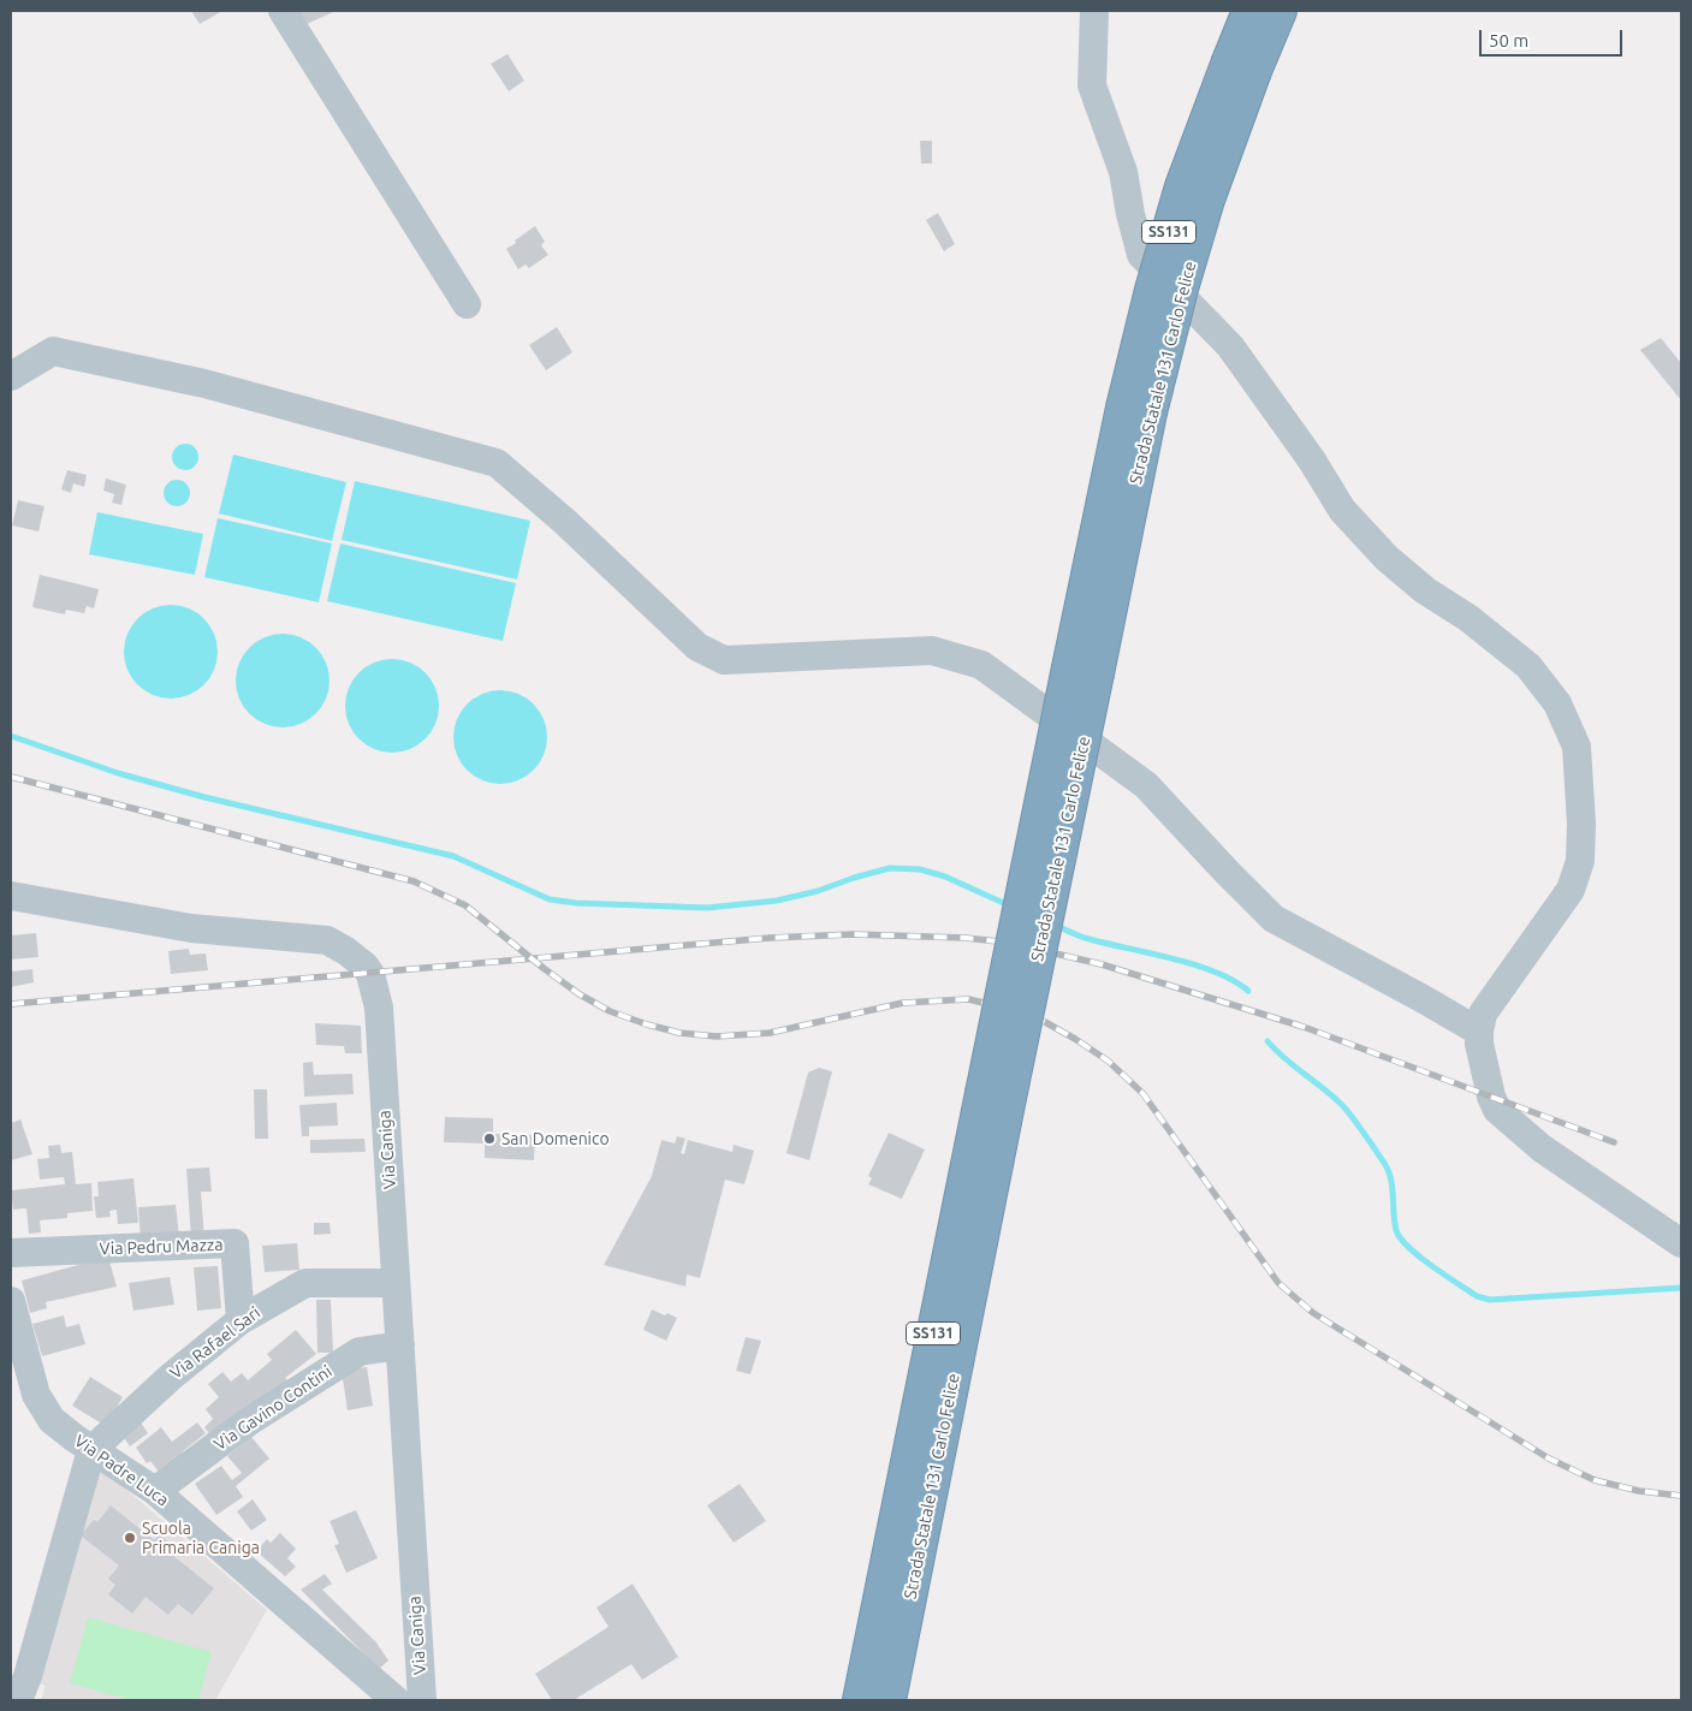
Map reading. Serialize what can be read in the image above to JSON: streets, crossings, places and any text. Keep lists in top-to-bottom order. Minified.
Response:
{"streets":{"highway":["SS131","Strada Statale 131 Carlo Felice"],"street":["Via Caniga","Via Pedru Mazza","Via Rafael Sari","Via Gavino Contini","Via Padre Luca"]},"crossings":[["Via Caniga","Via Rafael Sari"],["Via Caniga","Via Gavino Contini"],["Via Pedru Mazza","Via Rafael Sari"],["Via Rafael Sari","Via Padre Luca"],["Via Gavino Contini","Via Padre Luca"]],"places":["San Domenico","Scuola Primaria Caniga"],"scale_bar":"50 m"}
